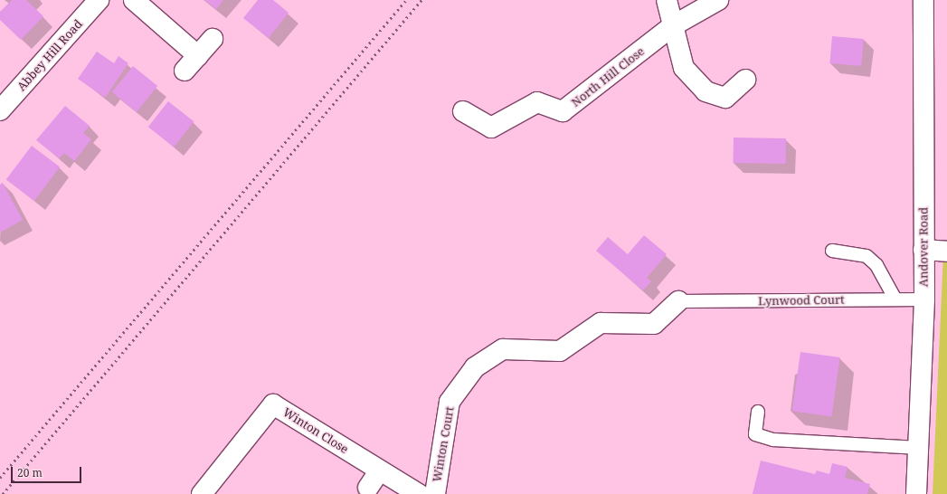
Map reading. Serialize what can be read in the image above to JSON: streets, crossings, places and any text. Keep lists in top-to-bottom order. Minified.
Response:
{"streets":{"street":["Abbey Hill Road","North Hill Close","Andover Road","Winton Close","Winton Court"],"lane":["Lynwood Court"]},"crossings":[["Andover Road","Lynwood Court"],["Lynwood Court","Winton Court"]],"scale_bar":"20 m"}
